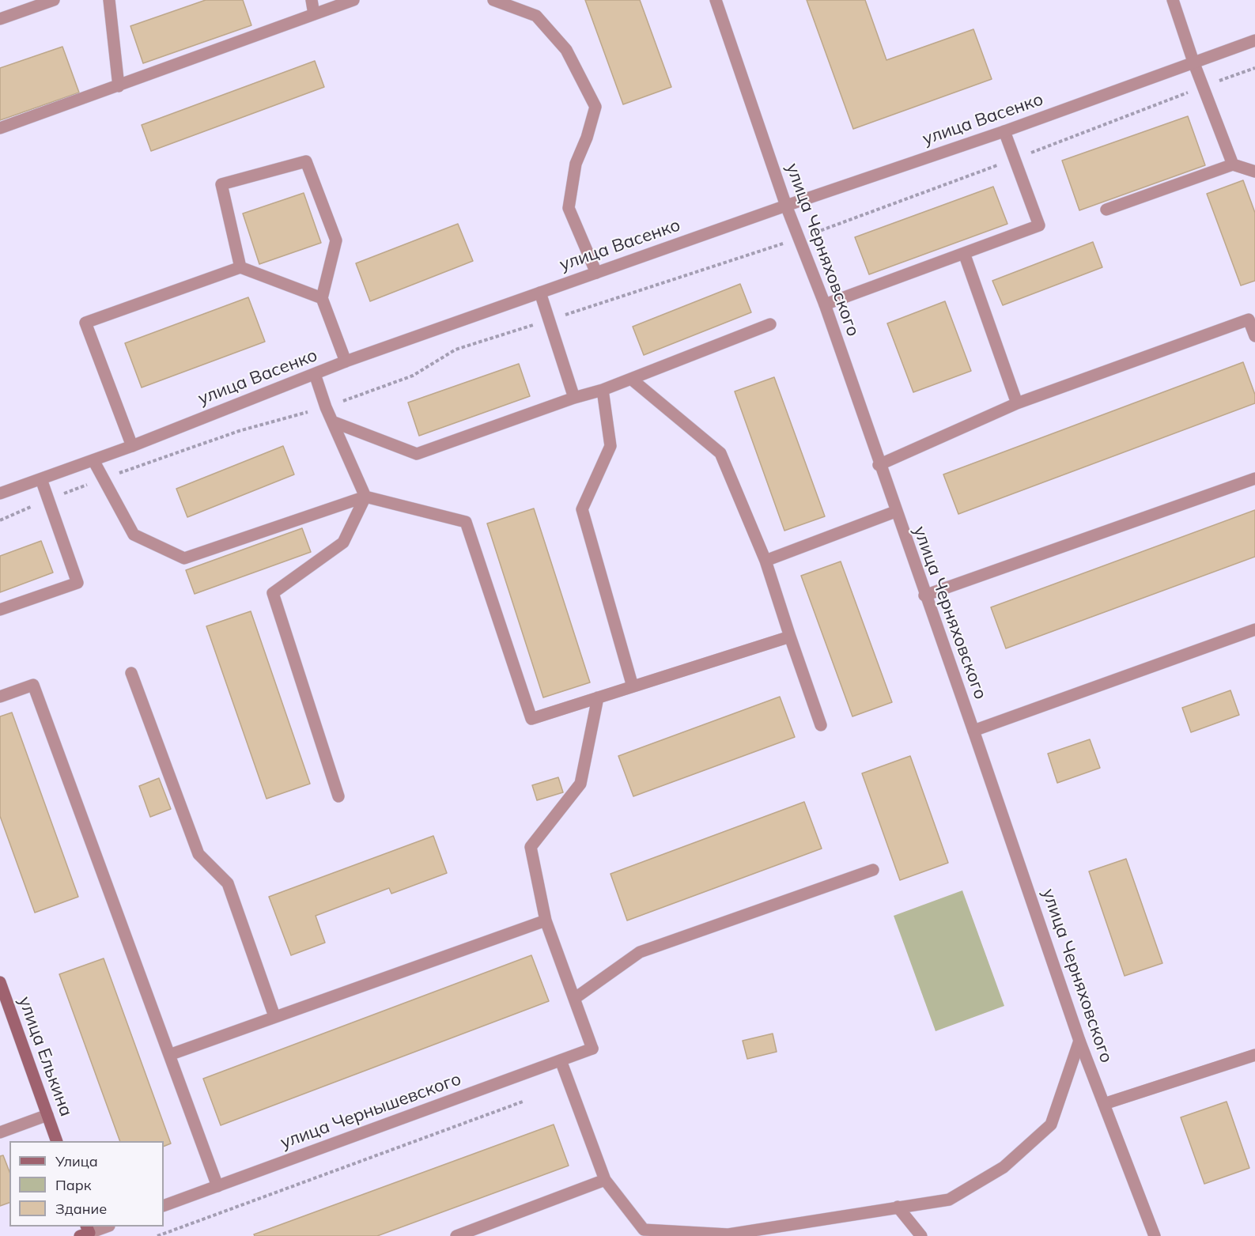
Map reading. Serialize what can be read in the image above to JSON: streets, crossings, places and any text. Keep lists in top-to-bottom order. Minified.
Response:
{"streets":{"street":["улица Васенко","улица Черняховского","улица Елькина","улица Чернышевского"]},"crossings":[["улица Васенко","улица Черняховского"]],"legend":["Улица","Парк","Здание"]}
